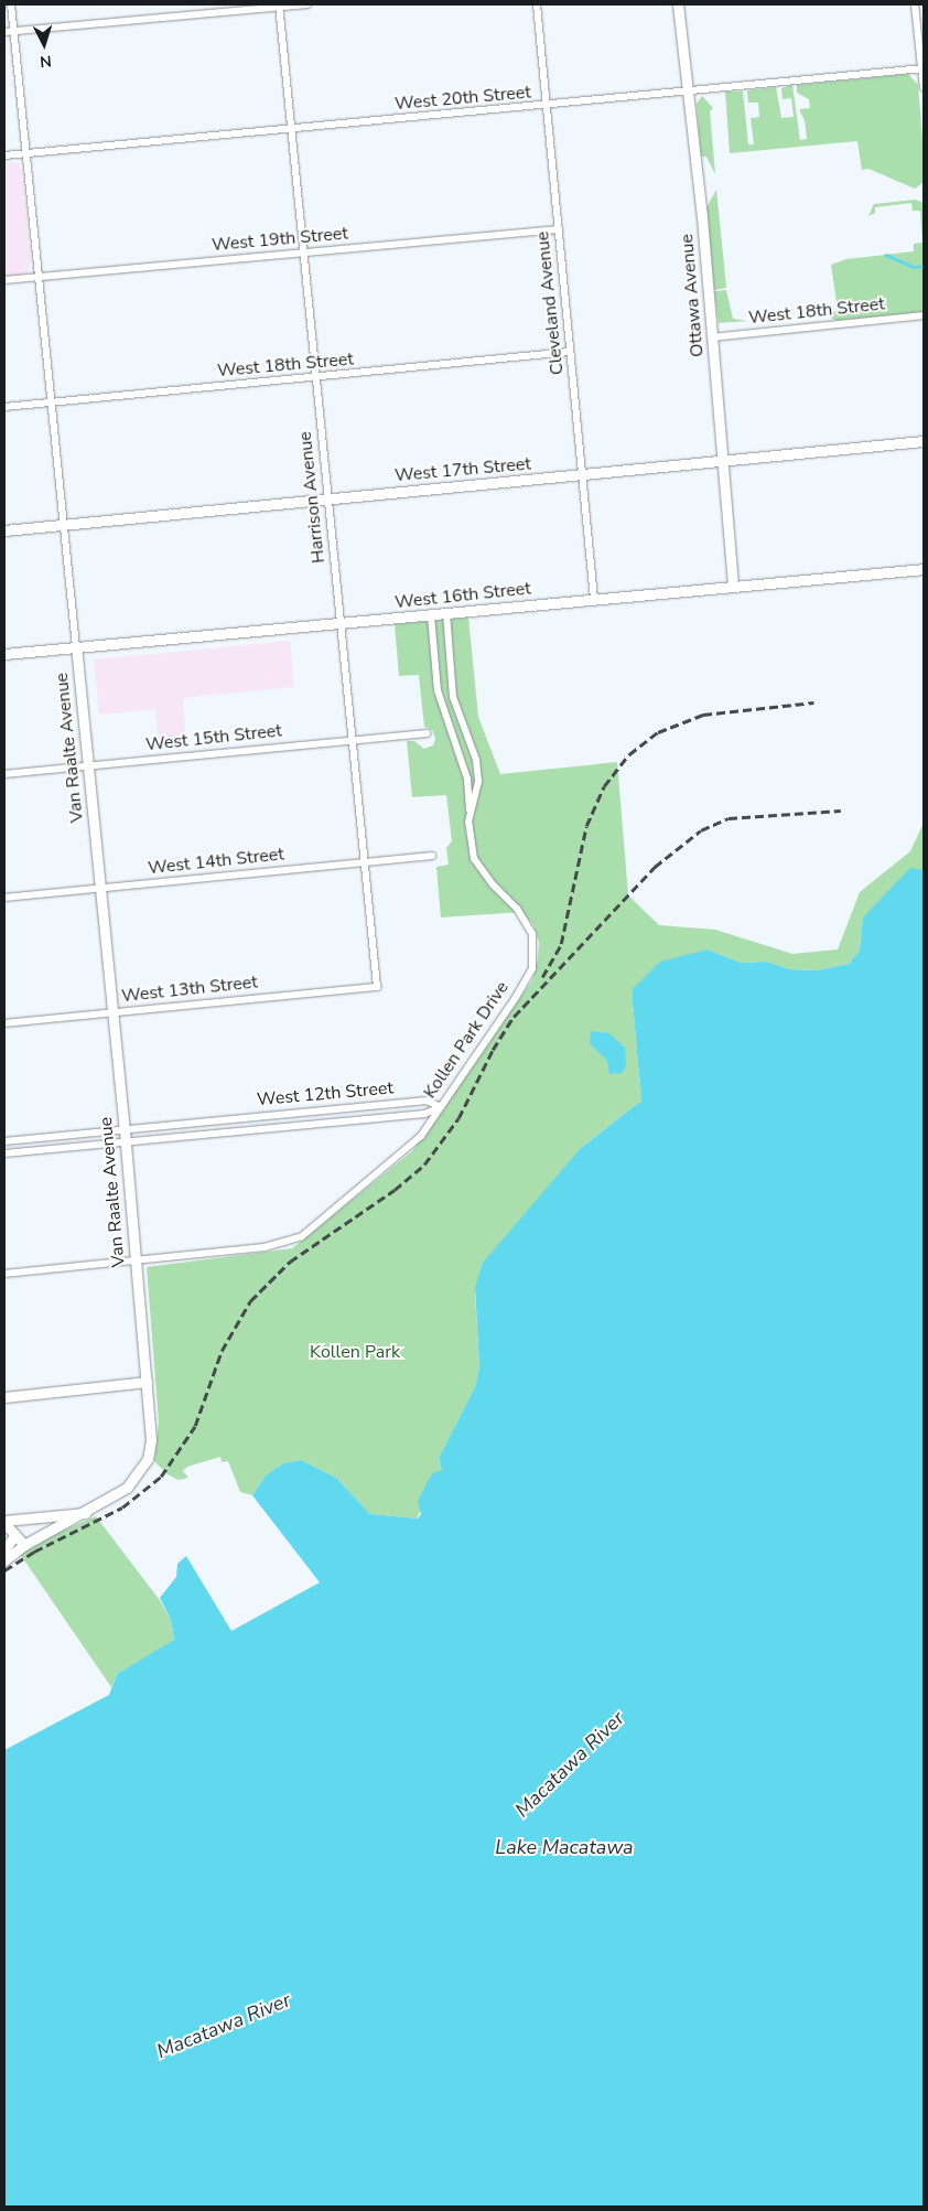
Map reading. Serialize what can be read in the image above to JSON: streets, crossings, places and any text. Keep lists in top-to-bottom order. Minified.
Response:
{"streets":{"street":["West 20th Street","West 19th Street","Ottawa Avenue","Cleveland Avenue","West 18th Street","West 17th Street","Harrison Avenue","West 16th Street","West 15th Street","Van Raalte Avenue","West 14th Street","West 13th Street","Kollen Park Drive","West 12th Street"]},"crossings":[["West 20th Street","Ottawa Avenue"],["West 20th Street","Cleveland Avenue"],["West 20th Street","Harrison Avenue"],["West 20th Street","Van Raalte Avenue"],["West 19th Street","Cleveland Avenue"],["West 19th Street","Harrison Avenue"],["West 19th Street","Van Raalte Avenue"],["Ottawa Avenue","West 18th Street"],["Ottawa Avenue","West 17th Street"],["Ottawa Avenue","West 16th Street"],["Cleveland Avenue","West 18th Street"],["Cleveland Avenue","West 17th Street"],["Cleveland Avenue","West 16th Street"],["West 18th Street","Harrison Avenue"],["West 18th Street","Van Raalte Avenue"],["West 17th Street","Harrison Avenue"],["West 17th Street","Van Raalte Avenue"],["Harrison Avenue","West 16th Street"],["Harrison Avenue","West 15th Street"],["Harrison Avenue","West 14th Street"],["Harrison Avenue","West 13th Street"],["West 16th Street","Van Raalte Avenue"],["West 16th Street","Kollen Park Drive"],["West 15th Street","Van Raalte Avenue"],["Van Raalte Avenue","West 14th Street"],["Van Raalte Avenue","West 13th Street"],["Van Raalte Avenue","Kollen Park Drive"],["Van Raalte Avenue","West 12th Street"],["Kollen Park Drive","West 12th Street"]],"water":["Macatawa River","Lake Macatawa"],"parks":["Kollen Park"],"north":"bottom"}
